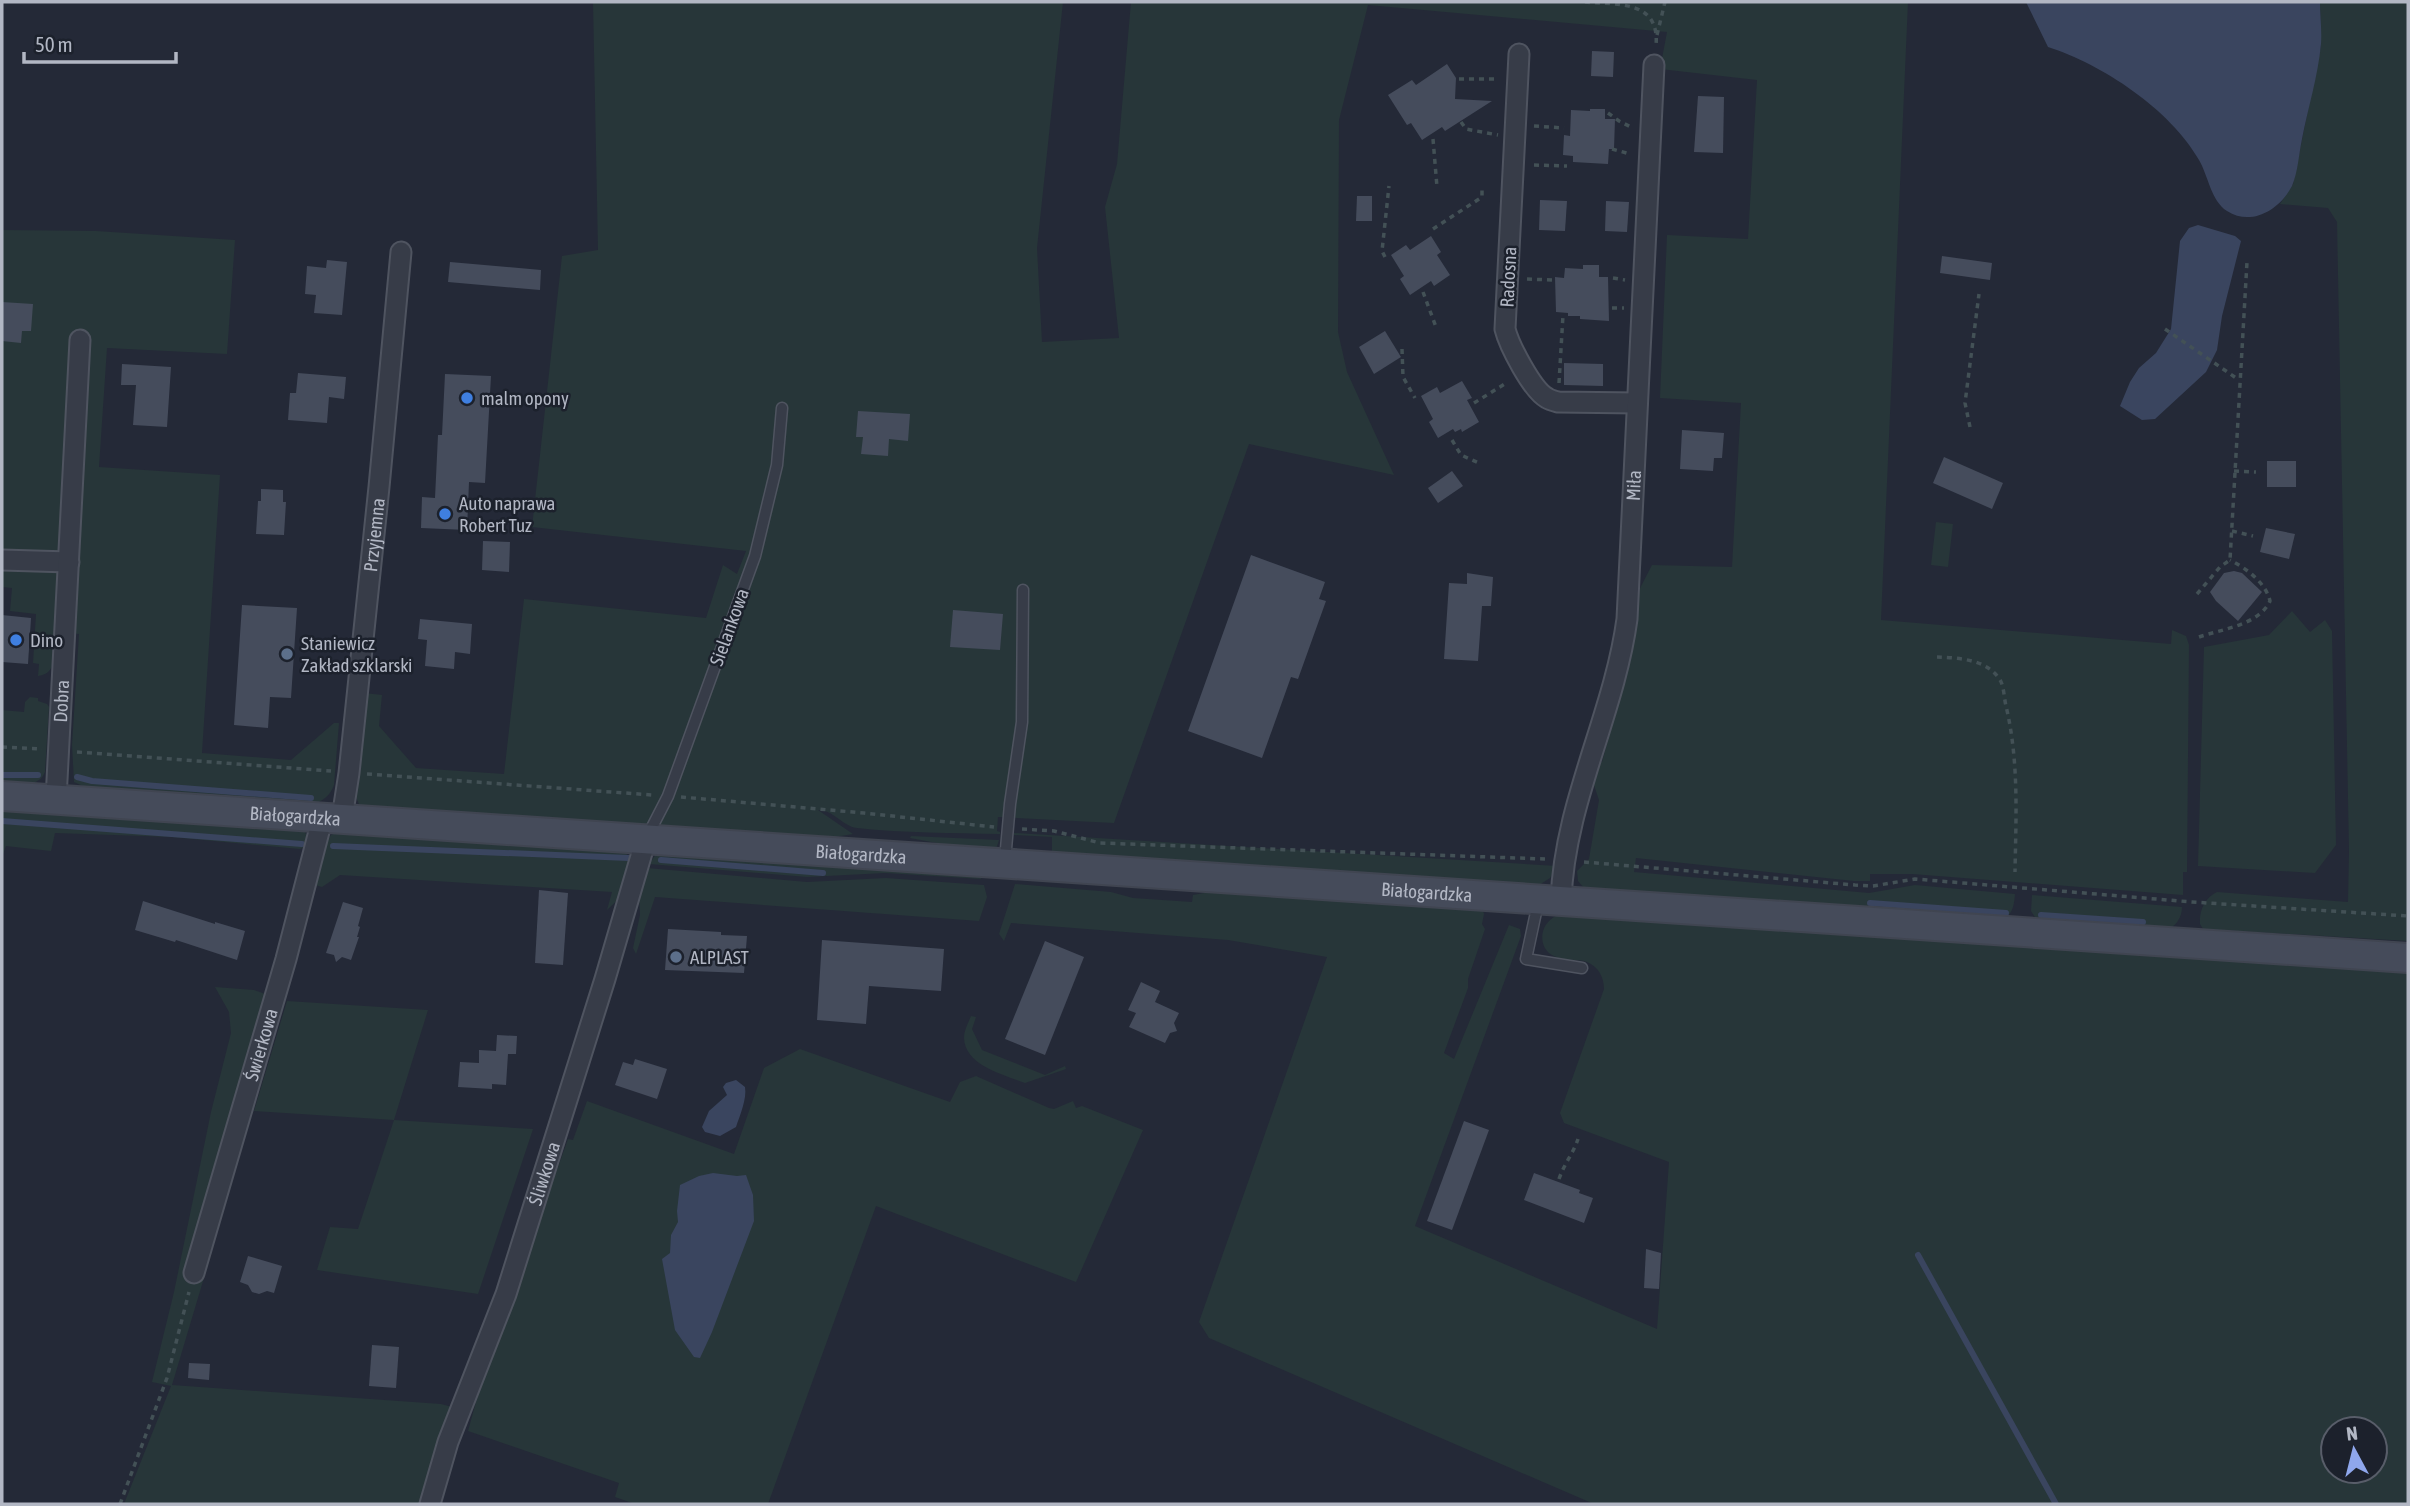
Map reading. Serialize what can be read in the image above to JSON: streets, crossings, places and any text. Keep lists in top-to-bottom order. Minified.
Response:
{"streets":{"main road":["Białogardzka"],"street":["Radosna","Miła","Przyjemna","Dobra","Świerkowa","Śliwkowa"],"lane":["Sielankowa"]},"crossings":[["Miła","Białogardzka"],["Przyjemna","Białogardzka"],["Przyjemna","Świerkowa"],["Sielankowa","Białogardzka"],["Sielankowa","Śliwkowa"],["Dobra","Białogardzka"],["Białogardzka","Świerkowa"],["Białogardzka","Śliwkowa"]],"places":["malm opony","Auto naprawa Robert Tuz","Dino","Staniewicz Zakład szklarski","ALPLAST"],"scale_bar":"50 m","north":"top"}
